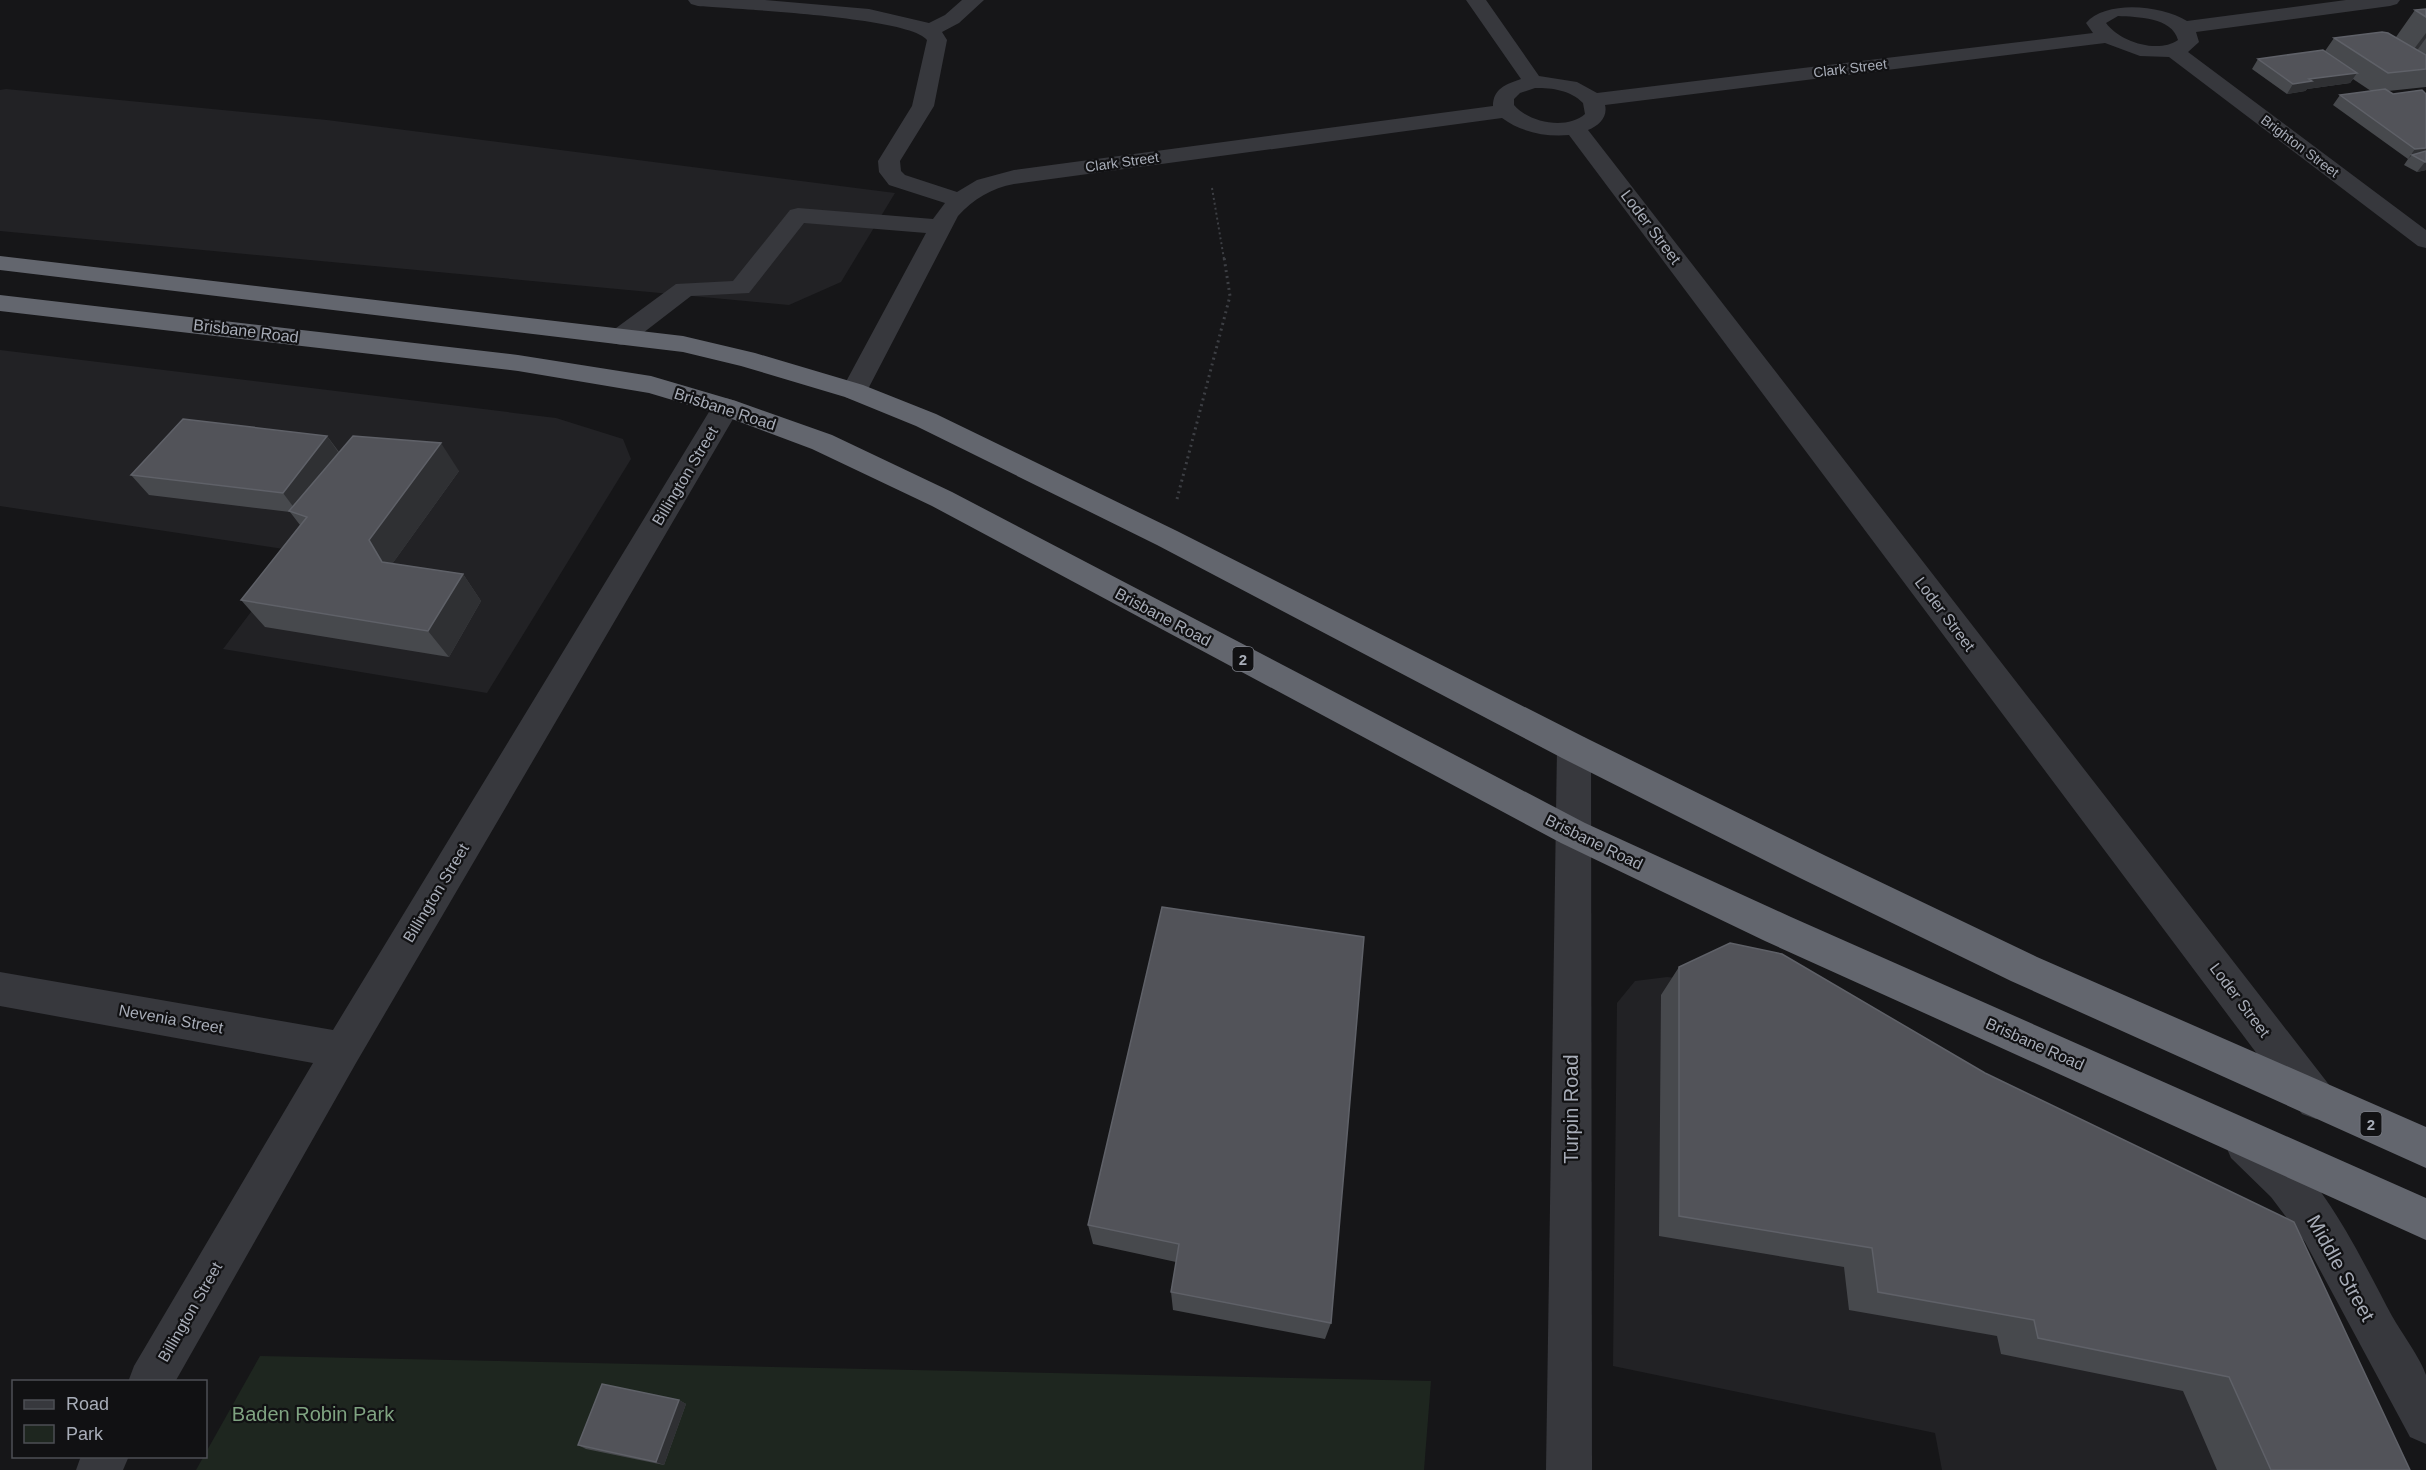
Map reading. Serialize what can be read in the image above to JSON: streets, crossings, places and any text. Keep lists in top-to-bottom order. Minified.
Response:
{"streets":{"highway":["Brisbane Road","2"],"street":["Clark Street","Brighton Street","Loder Street","Billington Street","Nevenia Street","Turpin Road","Middle Street"]},"crossings":[["Clark Street","2"],["Loder Street","2"],["Brisbane Road","Billington Street"],["Brisbane Road","Turpin Road"],["Brisbane Road","Middle Street"],["Billington Street","Nevenia Street"],["2","Turpin Road"]],"parks":["Baden Robin Park"],"legend":["Road","Park"]}
